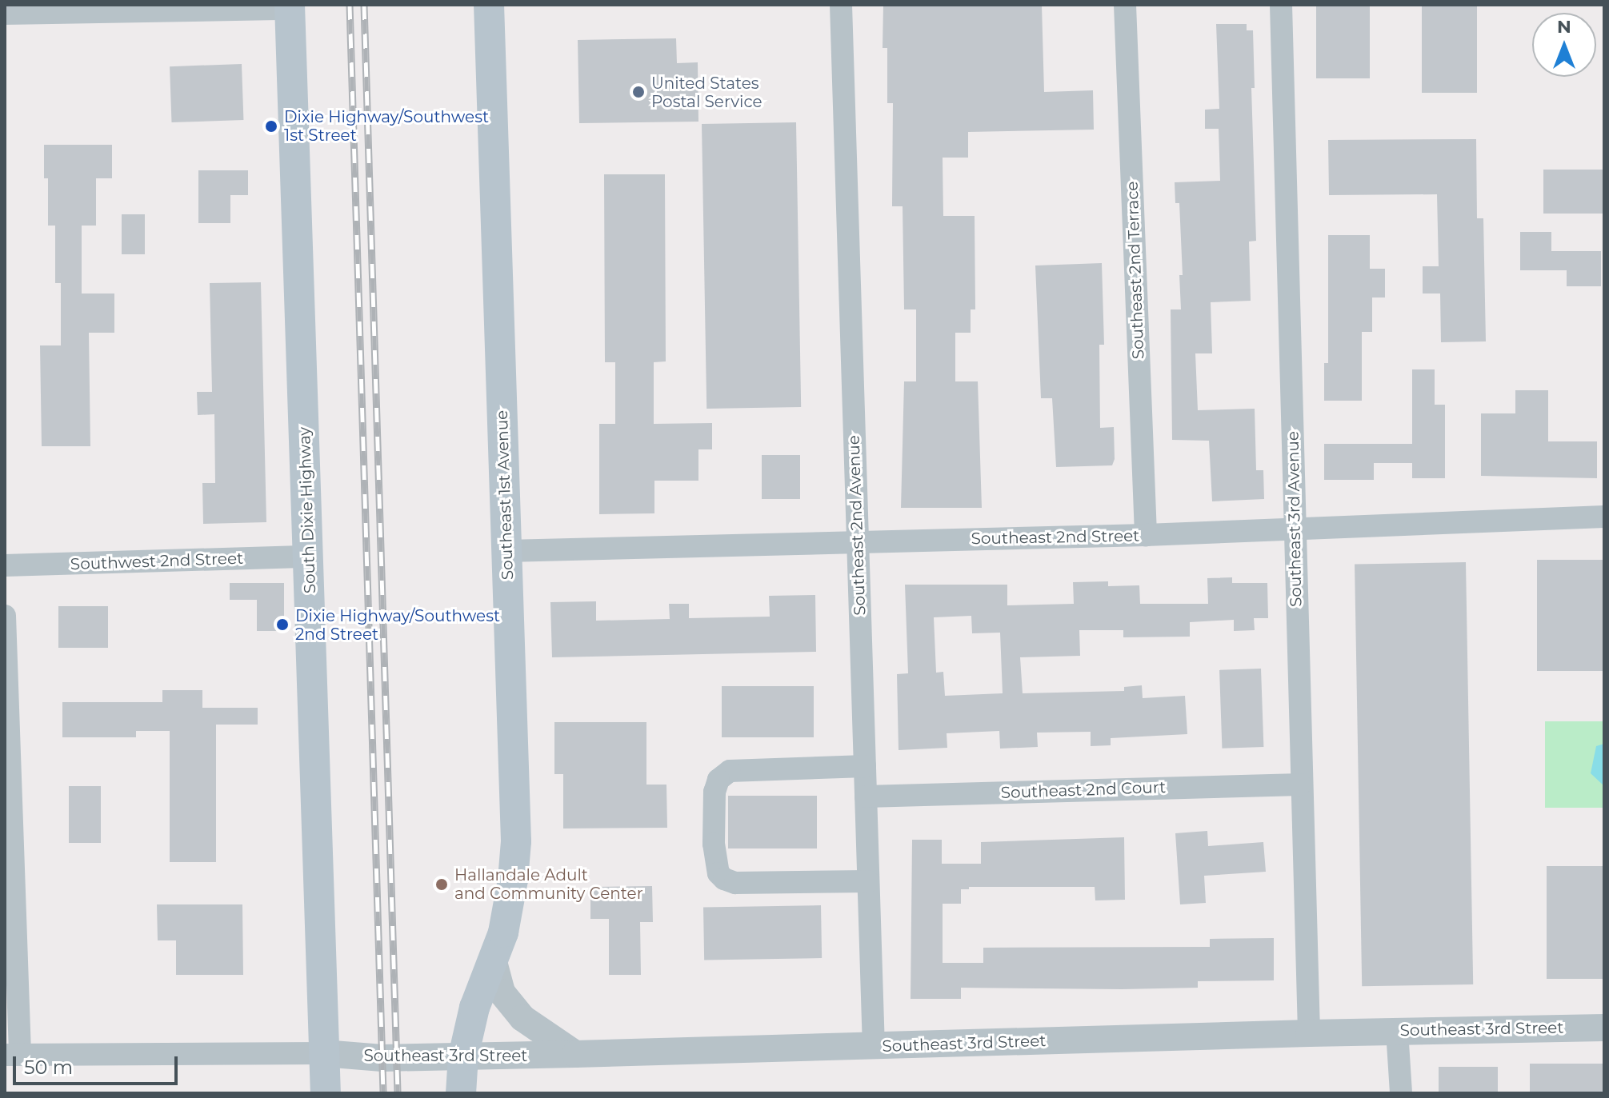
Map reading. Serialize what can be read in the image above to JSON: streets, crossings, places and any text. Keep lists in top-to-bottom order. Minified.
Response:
{"streets":{"main road":["Southeast 1st Avenue","South Dixie Highway"],"street":["Southeast 2nd Terrace","Southeast 3rd Avenue","Southeast 2nd Avenue","Southeast 2nd Street","Southwest 2nd Street","Southeast 2nd Court","Southeast 3rd Street"]},"crossings":[["Southeast 2nd Terrace","Southeast 2nd Street"],["Southeast 1st Avenue","Southeast 2nd Street"],["Southeast 1st Avenue","Southeast 3rd Street"],["South Dixie Highway","Southwest 2nd Street"],["South Dixie Highway","Southeast 3rd Street"],["Southeast 3rd Avenue","Southeast 2nd Street"],["Southeast 3rd Avenue","Southeast 2nd Court"],["Southeast 3rd Avenue","Southeast 3rd Street"],["Southeast 2nd Avenue","Southeast 2nd Street"],["Southeast 2nd Avenue","Southeast 2nd Court"],["Southeast 2nd Avenue","Southeast 3rd Street"]],"places":["United States Postal Service","Dixie Highway/Southwest 1st Street","Dixie Highway/Southwest 2nd Street","Hallandale Adult and Community Center"],"scale_bar":"50 m","north":"top"}
